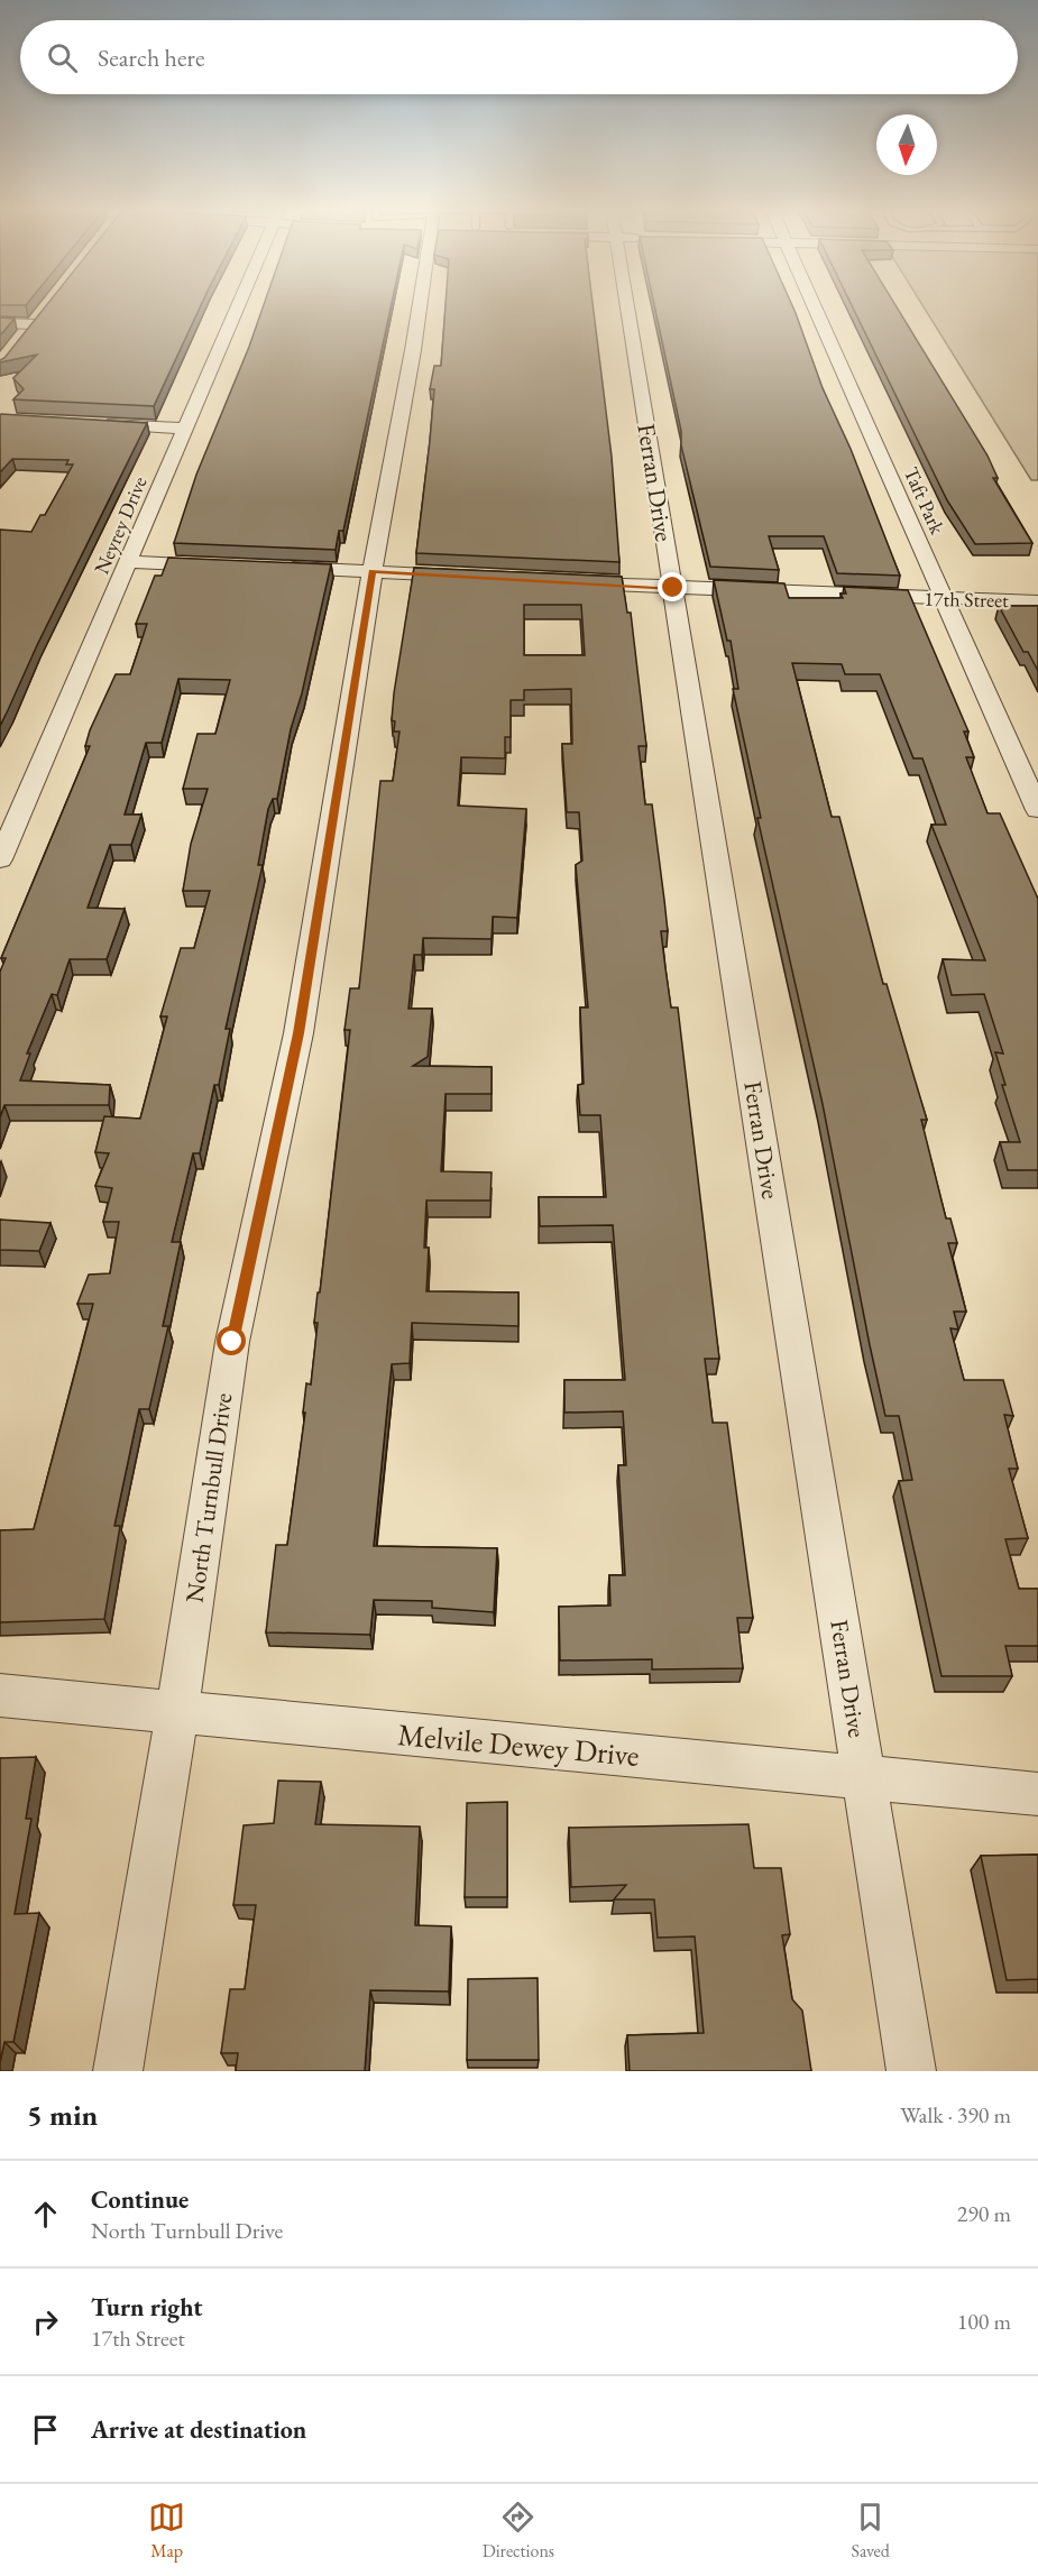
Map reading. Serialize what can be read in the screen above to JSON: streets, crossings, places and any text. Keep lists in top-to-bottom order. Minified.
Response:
{"streets":{"street":["Ferran Drive","Taft Park","Neyrey Drive","17th Street","North Turnbull Drive","Melvile Dewey Drive"]},"crossings":[["Ferran Drive","17th Street"],["Ferran Drive","Melvile Dewey Drive"],["Taft Park","17th Street"],["North Turnbull Drive","Melvile Dewey Drive"]],"north":"bottom","page":{"search":"Search here","heading":["5 min","Walk · 390 m"],"list":[["Continue","North Turnbull Drive","290 m"],["Turn right","17th Street","100 m"],"Arrive at destination"],"nav":["Map","Directions","Saved"]}}
